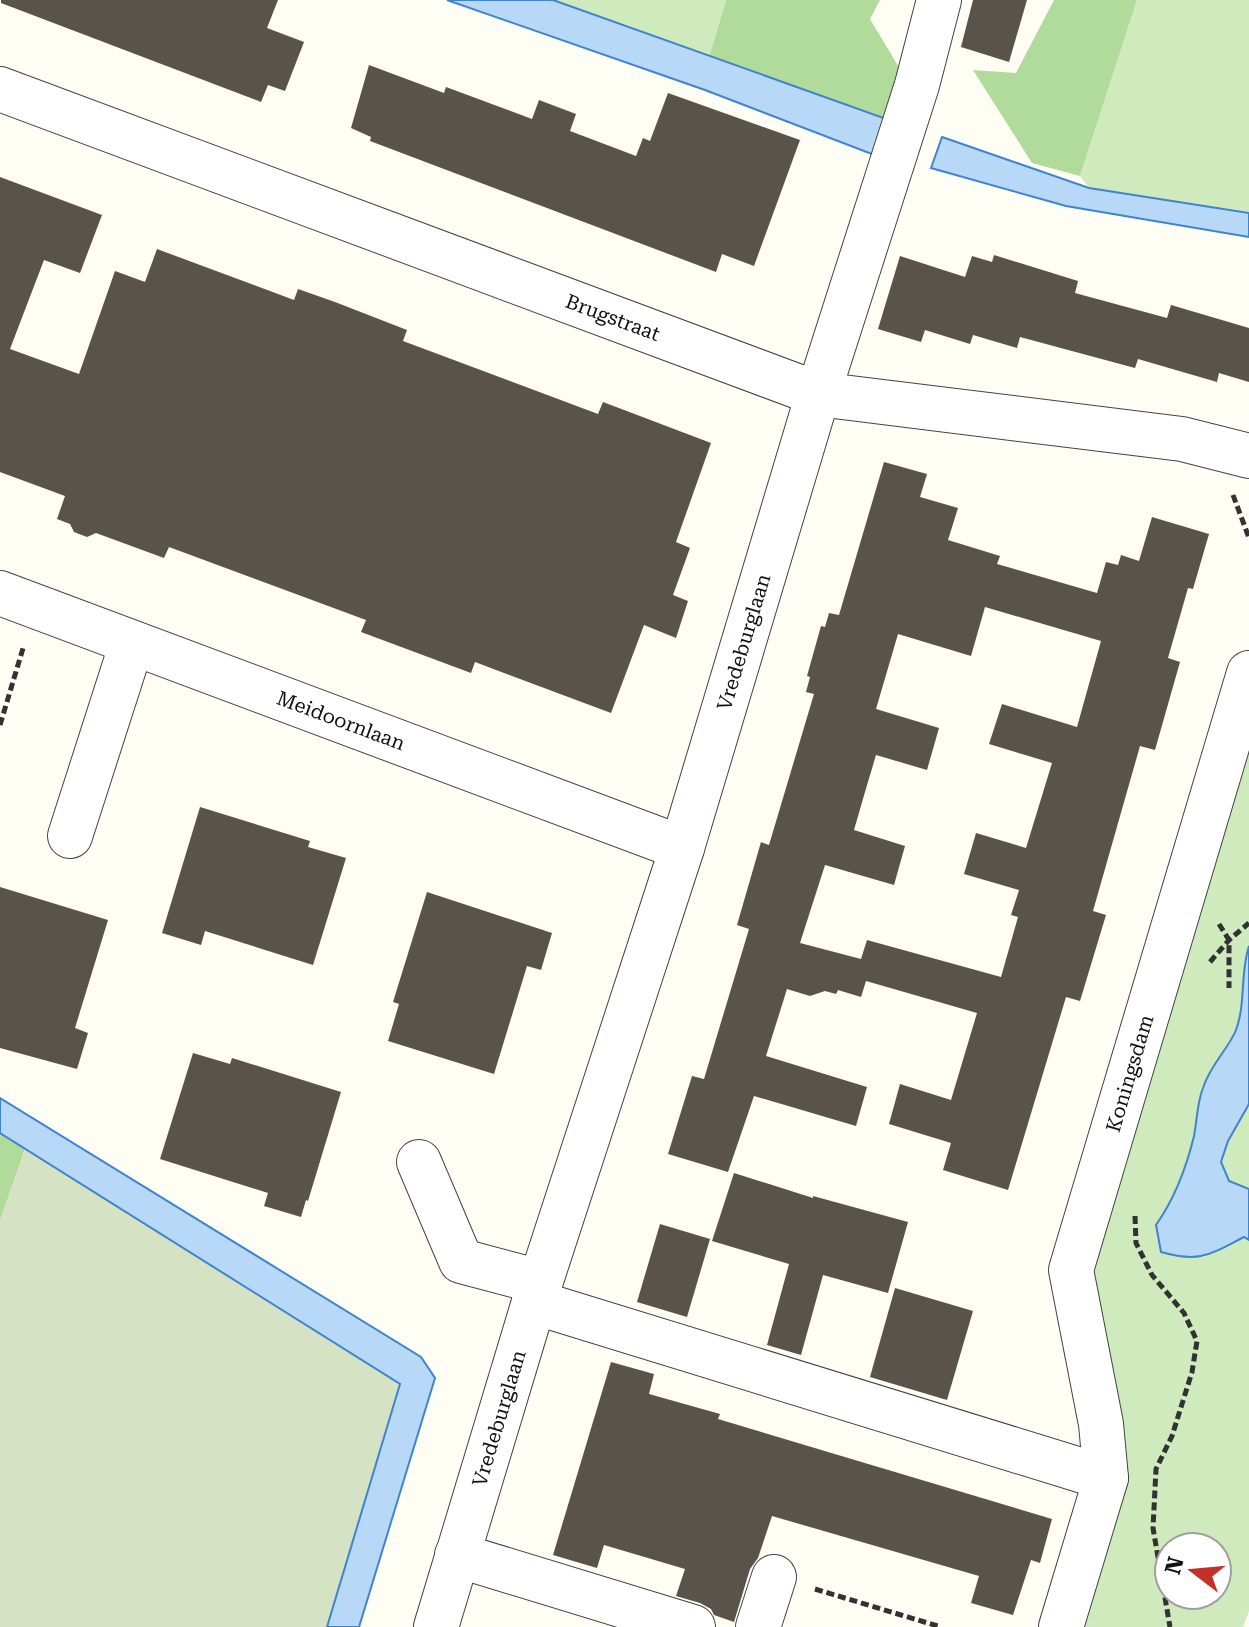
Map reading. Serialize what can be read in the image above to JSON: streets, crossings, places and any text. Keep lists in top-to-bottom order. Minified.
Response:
{"streets":{"street":["Brugstraat","Vredeburglaan","Meidoornlaan","Koningsdam"]},"crossings":[["Brugstraat","Vredeburglaan"],["Vredeburglaan","Meidoornlaan"]],"north":"left"}
